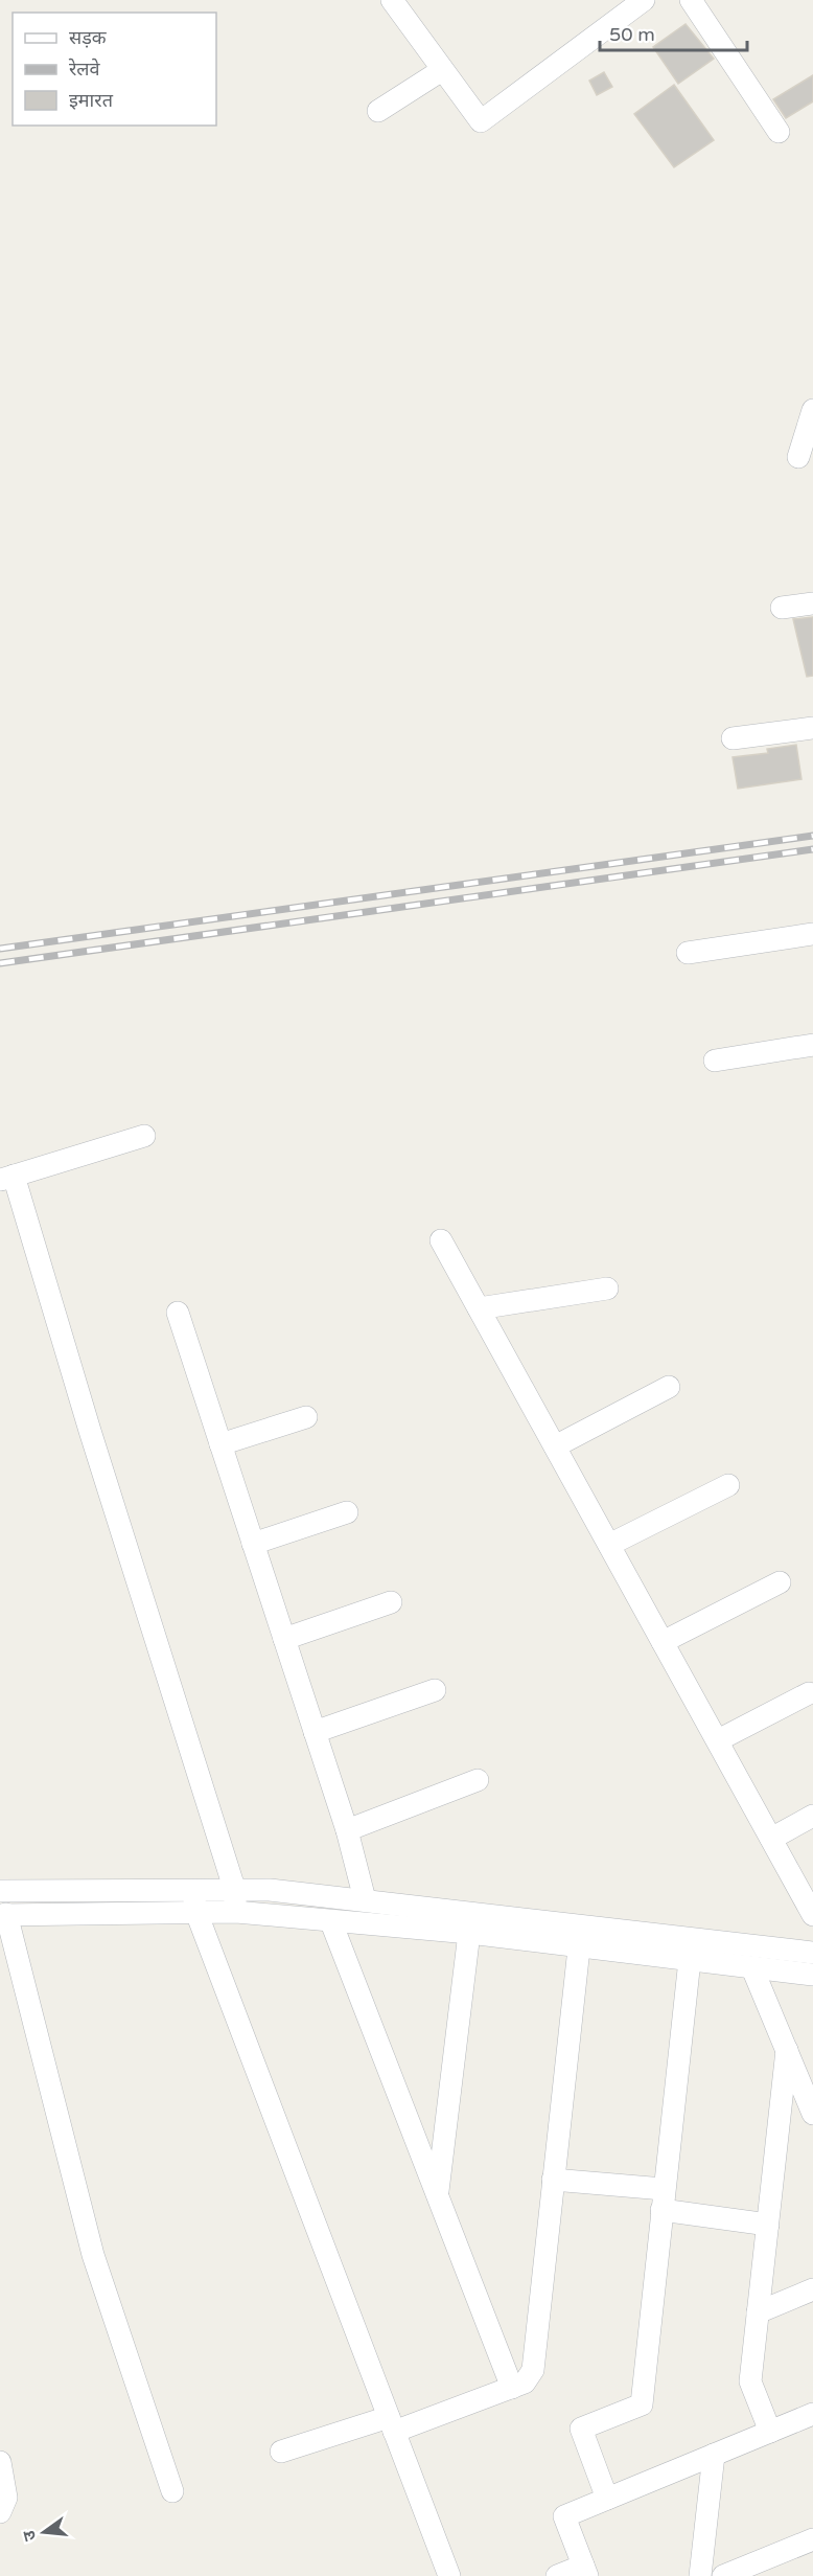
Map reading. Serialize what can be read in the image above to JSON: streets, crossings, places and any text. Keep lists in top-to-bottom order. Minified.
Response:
{"legend":["सड़क","रेलवे","इमारत"],"scale_bar":"50 m","north":"left"}
